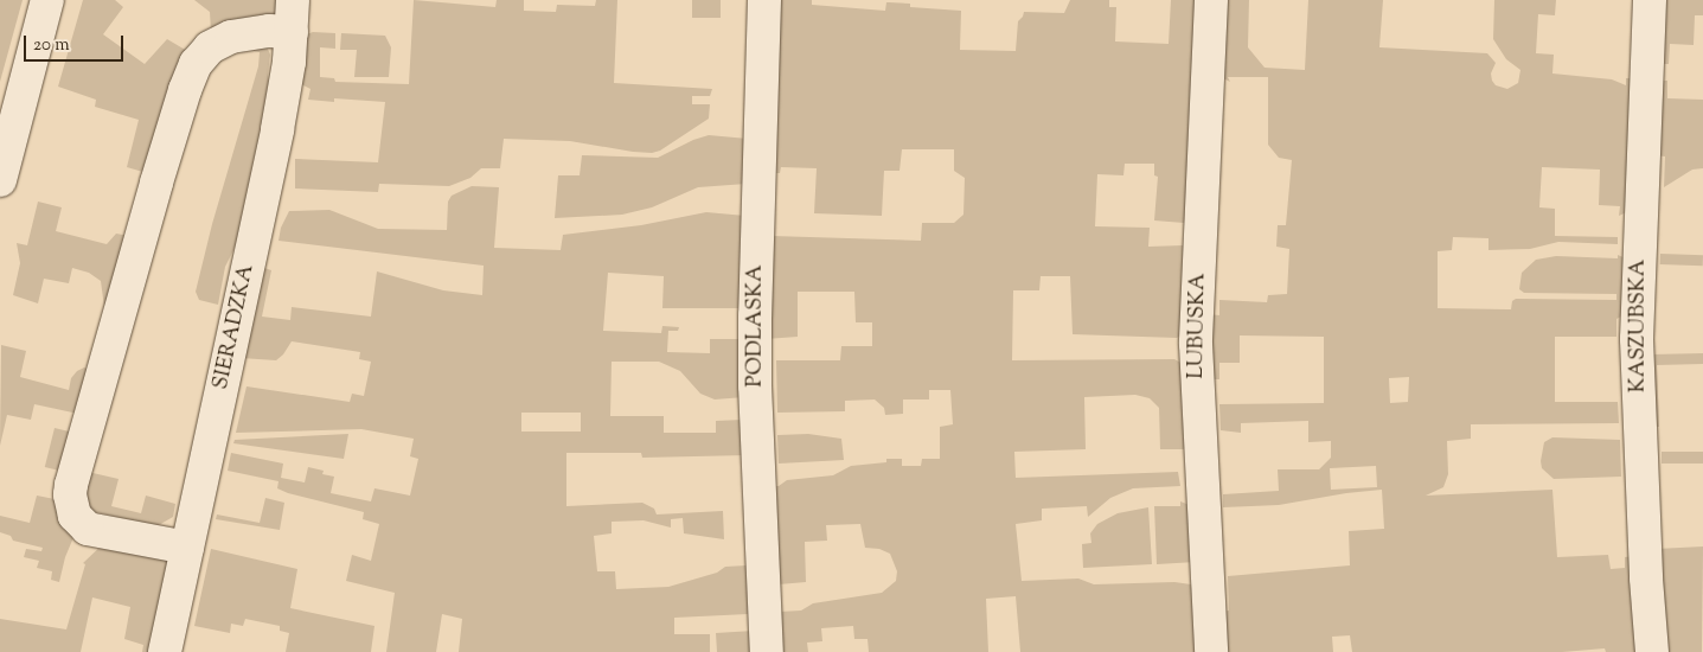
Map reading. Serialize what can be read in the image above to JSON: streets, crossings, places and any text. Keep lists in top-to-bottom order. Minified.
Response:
{"streets":{"street":["PODLASKA","LUBUSKA","KASZUBSKA","SIERADZKA"]},"scale_bar":"20 m"}
